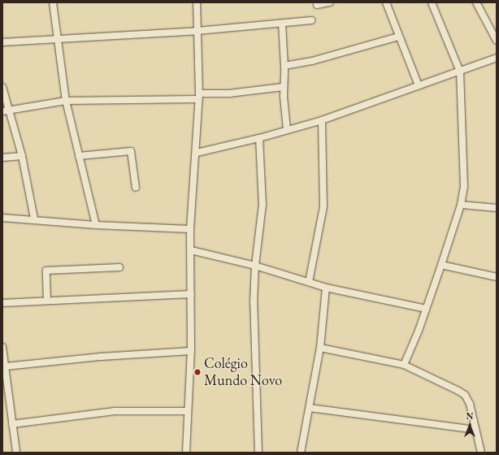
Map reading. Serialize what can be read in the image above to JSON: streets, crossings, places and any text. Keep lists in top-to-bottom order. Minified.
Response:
{"places":["Colégio Mundo Novo"],"north":"top"}
